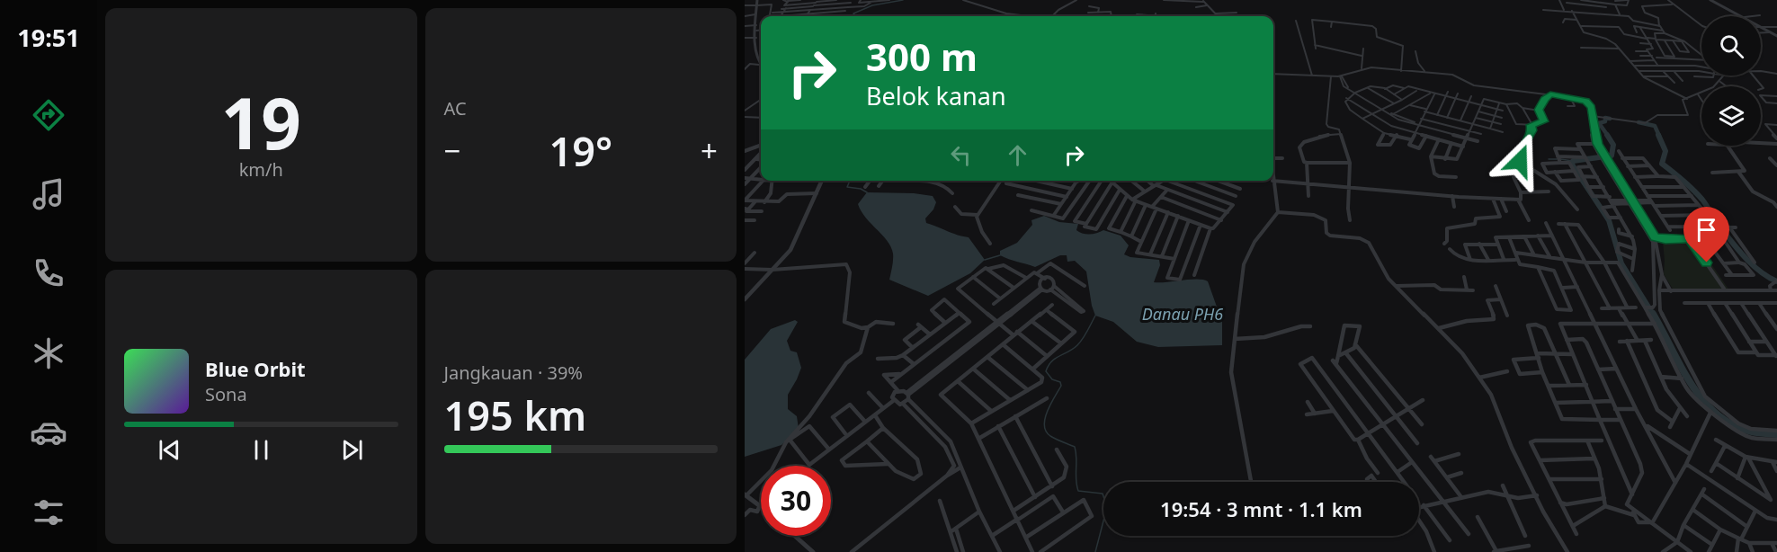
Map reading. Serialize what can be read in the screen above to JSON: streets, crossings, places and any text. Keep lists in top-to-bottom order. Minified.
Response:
{"water":["Danau PH6"],"page":{"tabs":"19:51","tile":[["19","km/h"],"AC",["Jangkauan · 39%","195 km"]],"turn":["300 m","Belok kanan"],"heat":["−","19°","+"],"song":["Blue Orbit","Sona"],"limit":"30","trip":"19:54 · 3 mnt · 1.1 km"}}
